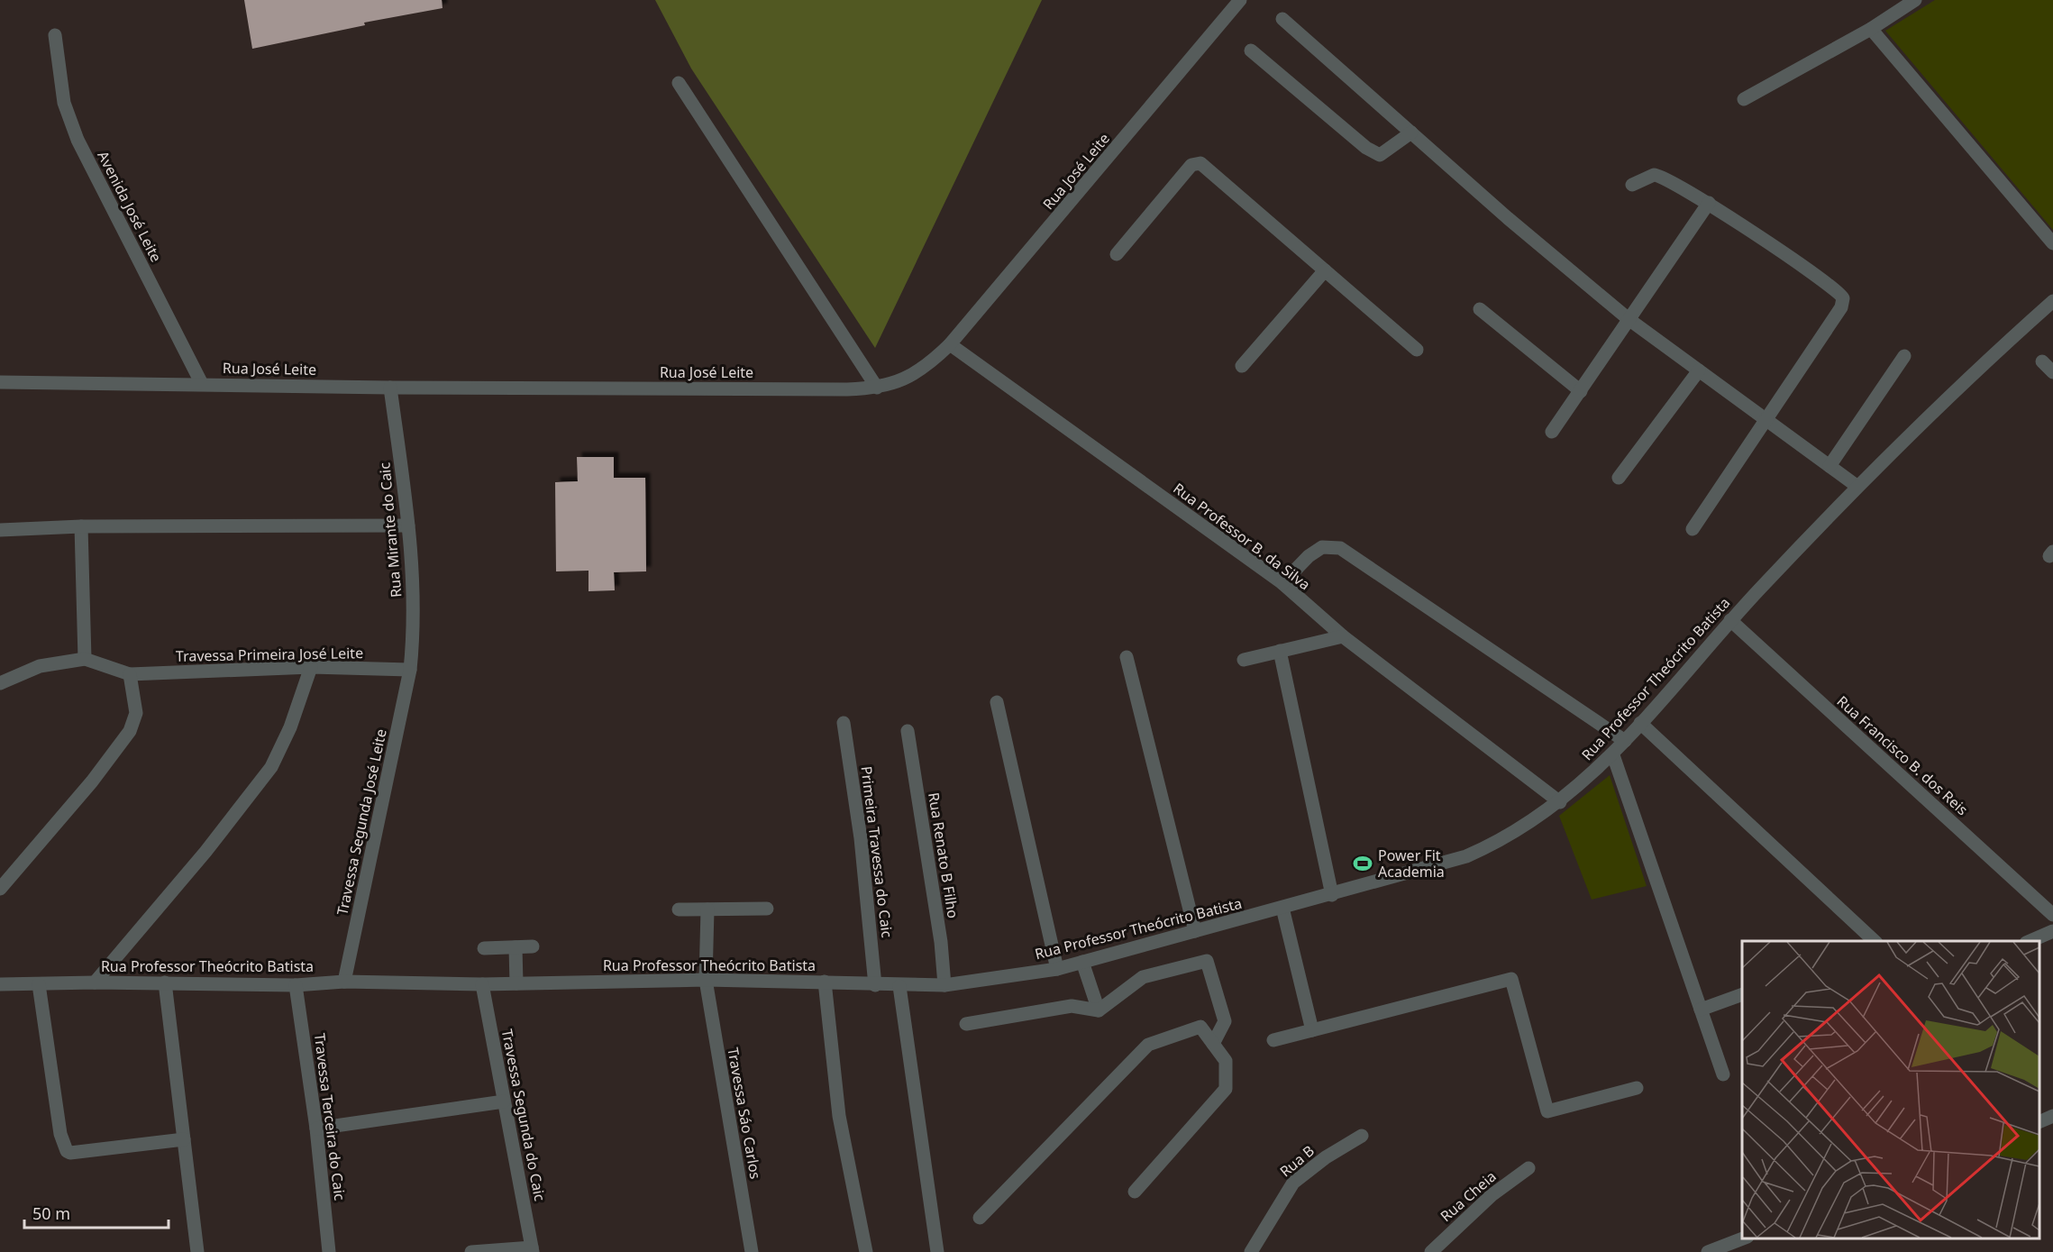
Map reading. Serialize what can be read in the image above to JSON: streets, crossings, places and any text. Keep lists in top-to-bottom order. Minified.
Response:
{"streets":{"street":["Rua José Leite","Avenida José Leite","Rua Mirante do Caic","Rua Professor B. da Silva","Travessa Primeira José Leite","Rua Professor Theócrito Batista","Rua Francisco B. dos Reis","Travessa Segunda José Leite","Primeira Travessa do Caic","Rua Renato B Filho","Travessa Sáo Carlos","Travessa Segunda do Caic","Travessa Terceira do Caic","Rua B","Rua Cheia"]},"crossings":[["Rua José Leite","Avenida José Leite"],["Rua José Leite","Rua Mirante do Caic"],["Rua José Leite","Rua Professor B. da Silva"],["Rua Mirante do Caic","Travessa Primeira José Leite"],["Rua Mirante do Caic","Travessa Segunda José Leite"],["Rua Professor B. da Silva","Rua Professor Theócrito Batista"],["Travessa Primeira José Leite","Travessa Segunda José Leite"],["Rua Professor Theócrito Batista","Rua Francisco B. dos Reis"],["Rua Professor Theócrito Batista","Travessa Segunda José Leite"],["Rua Professor Theócrito Batista","Primeira Travessa do Caic"],["Rua Professor Theócrito Batista","Rua Renato B Filho"],["Rua Professor Theócrito Batista","Travessa Sáo Carlos"],["Rua Professor Theócrito Batista","Travessa Segunda do Caic"],["Rua Professor Theócrito Batista","Travessa Terceira do Caic"]],"places":{"sports":["Power Fit Academia"]},"scale_bar":"50 m"}
